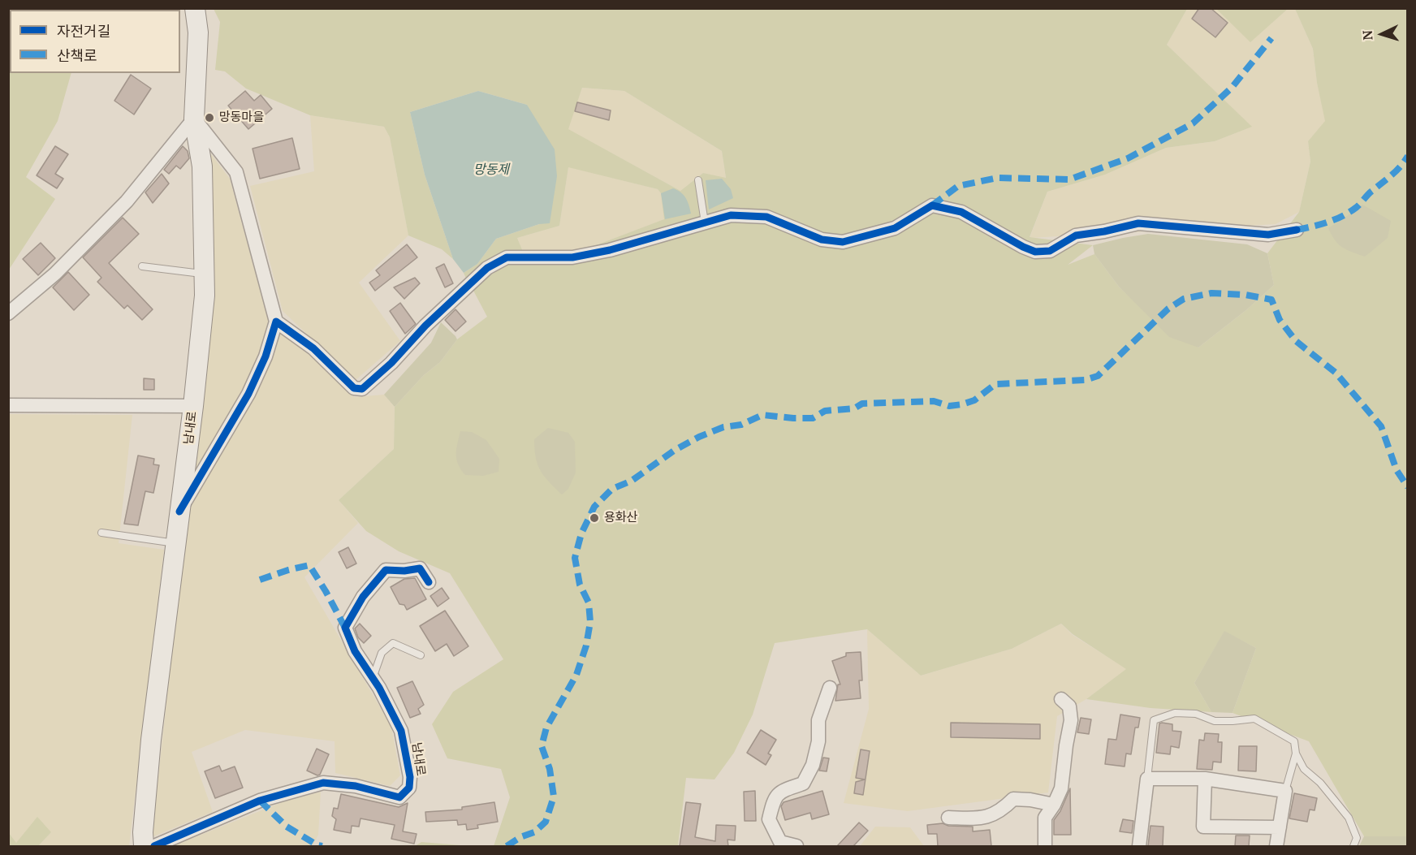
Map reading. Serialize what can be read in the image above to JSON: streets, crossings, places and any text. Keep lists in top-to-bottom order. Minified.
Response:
{"streets":{"street":["남내로"]},"water":["망동제"],"places":["망동마을","용화산"],"legend":["자전거길","산책로"],"north":"left"}
